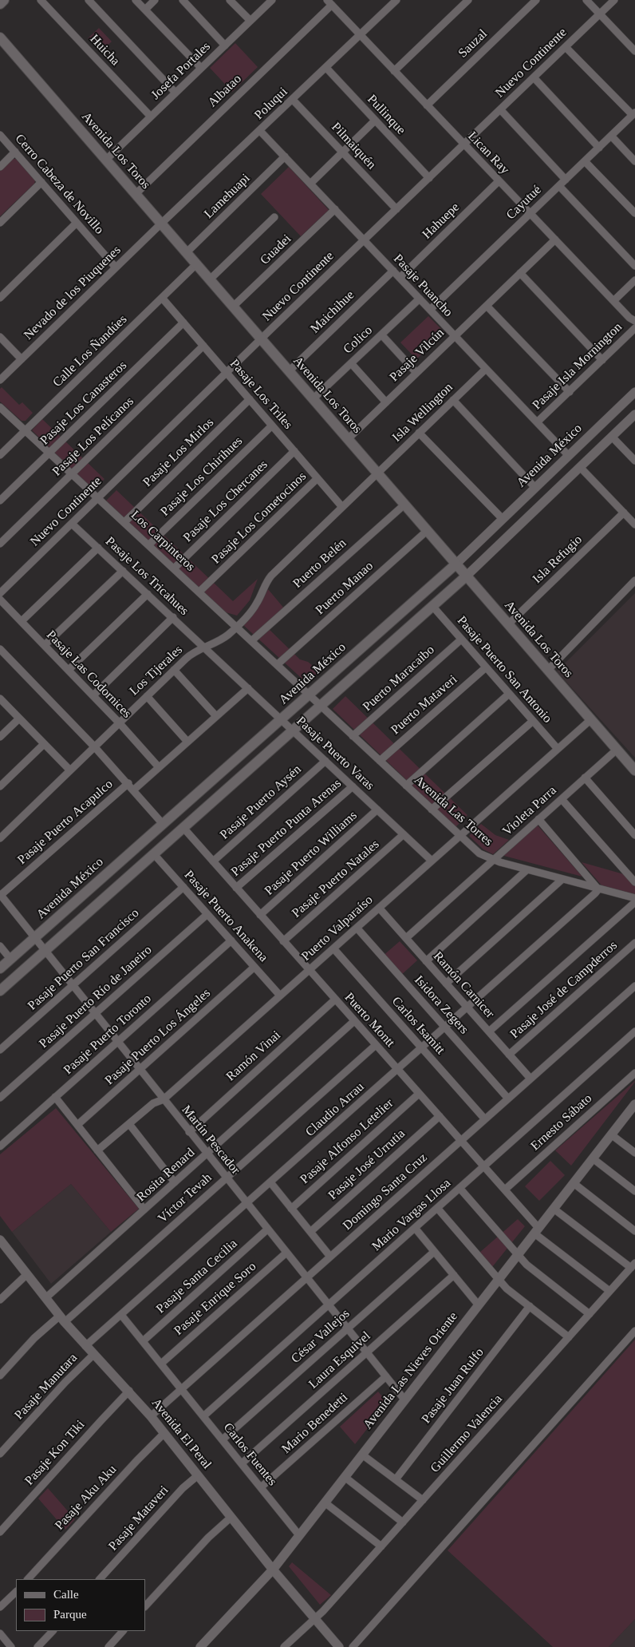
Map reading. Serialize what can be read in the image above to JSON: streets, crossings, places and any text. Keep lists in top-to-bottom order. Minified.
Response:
{"streets":{"main road":["Avenida Los Toros","Avenida México"],"street":["Sauzal","Huicha","Nuevo Continente","Josefa Portales","Albatao","Poluqui","Pullinque","Pilmaiquén","Lican Ray","Cerro Cabeza de Novillo","Lamehuapi","Cayutué","Hahuepe","Guadei","Pasaje Puancho","Nevado de los Piuquenes","Maichihue","Colico","Calle Los Ñandúes","Pasaje Vilcún","Pasaje Isla Mornington","Pasaje Los Triles","Pasaje Los Canasteros","Isla Wellington","Pasaje Los Pelícanos","Pasaje Los Mirlos","Pasaje Los Chirihues","Pasaje Los Chercanes","Pasaje Los Cometocinos","Los Carpinteros","Isla Refugio","Puerto Belén","Pasaje Los Tricahues","Puerto Manao","Pasaje Puerto San Antonio","Los Tijerales","Pasaje Las Codornices","Puerto Maracaibo","Puerto Mataveri","Pasaje Puerto Varas","Pasaje Puerto Aysén","Avenida Las Torres","Violeta Parra","Pasaje Puerto Acapulco","Pasaje Puerto Punta Arenas","Pasaje Puerto Williams","Pasaje Puerto Natales","Pasaje Puerto Anakena","Puerto Valparaíso","Pasaje Puerto San Francisco","Ramón Carnicer","Pasaje José de Campderros","Pasaje Puerto Río de Janeiro","Isidora Zegers","Puerto Montt","Carlos Isamitt","Pasaje Puerto Toronto","Pasaje Puerto Los Ángeles","Ramón Vinai","Claudio Arrau","Ernesto Sábato","Martín Pescador","Pasaje Alfonso Letelier","Pasaje José Urrutia","Rosita Renard","Domingo Santa Cruz","Víctor Tevah","Mario Vargas Llosa","Pasaje Santa Cecilia","Pasaje Enrique Soro","César Vallejos","Laura Esquivel","Avenida Las Nieves Oriente","Pasaje Juan Rulfo","Pasaje Manutara","Mario Benedetti","Avenida El Peral","Guillermo Valencia","Pasaje Kon Tiki","Carlos Fuentes","Pasaje Aku Aku","Pasaje Mataveri"]},"crossings":[["Sauzal","Lican Ray"],["Huicha","Josefa Portales"],["Nuevo Continente","Pullinque"],["Nuevo Continente","Pilmaiquén"],["Nuevo Continente","Avenida Los Toros"],["Nuevo Continente","Lican Ray"],["Nuevo Continente","Pasaje Puancho"],["Nuevo Continente","Pasaje Los Triles"],["Nuevo Continente","Los Carpinteros"],["Nuevo Continente","Pasaje Los Tricahues"],["Josefa Portales","Avenida Los Toros"],["Albatao","Avenida Los Toros"],["Albatao","Lican Ray"],["Poluqui","Pullinque"],["Poluqui","Pilmaiquén"],["Poluqui","Avenida Los Toros"],["Poluqui","Lican Ray"],["Poluqui","Pasaje Puancho"],["Poluqui","Nevado de los Piuquenes"],["Avenida Los Toros","Lamehuapi"],["Avenida Los Toros","Guadei"],["Avenida Los Toros","Nevado de los Piuquenes"],["Avenida Los Toros","Maichihue"],["Avenida Los Toros","Colico"],["Avenida Los Toros","Calle Los Ñandúes"],["Avenida Los Toros","Pasaje Vilcún"],["Avenida Los Toros","Isla Wellington"],["Avenida Los Toros","Avenida México"],["Avenida Los Toros","Isla Refugio"],["Avenida Los Toros","Puerto Belén"],["Avenida Los Toros","Puerto Manao"],["Avenida Los Toros","Los Tijerales"],["Avenida Los Toros","Violeta Parra"],["Avenida Los Toros","Puerto Valparaíso"],["Lican Ray","Cayutué"],["Lican Ray","Hahuepe"],["Lican Ray","Pasaje Vilcún"],["Cerro Cabeza de Novillo","Nevado de los Piuquenes"],["Lamehuapi","Pasaje Puancho"],["Cayutué","Pasaje Puancho"],["Hahuepe","Pasaje Puancho"],["Guadei","Pasaje Puancho"],["Pasaje Puancho","Maichihue"],["Pasaje Puancho","Colico"],["Pasaje Puancho","Pasaje Vilcún"],["Pasaje Puancho","Pasaje Isla Mornington"],["Pasaje Puancho","Isla Wellington"],["Pasaje Puancho","Avenida México"],["Calle Los Ñandúes","Pasaje Los Triles"],["Calle Los Ñandúes","Los Carpinteros"],["Pasaje Los Triles","Pasaje Los Canasteros"],["Pasaje Los Triles","Pasaje Los Pelícanos"],["Pasaje Los Triles","Pasaje Los Mirlos"],["Pasaje Los Triles","Pasaje Los Chirihues"],["Pasaje Los Triles","Pasaje Los Chercanes"],["Pasaje Los Triles","Pasaje Los Cometocinos"],["Pasaje Los Triles","Los Tijerales"],["Pasaje Los Canasteros","Los Carpinteros"],["Isla Wellington","Los Tijerales"],["Pasaje Los Pelícanos","Los Carpinteros"],["Pasaje Los Mirlos","Los Carpinteros"],["Avenida México","Los Carpinteros"],["Avenida México","Pasaje Puerto Varas"],["Avenida México","Avenida Las Torres"],["Avenida México","Martín Pescador"],["Pasaje Los Chirihues","Los Carpinteros"],["Pasaje Los Chercanes","Los Carpinteros"],["Pasaje Los Cometocinos","Los Carpinteros"],["Los Carpinteros","Puerto Belén"],["Los Carpinteros","Puerto Manao"],["Los Carpinteros","Los Tijerales"],["Los Carpinteros","Avenida Las Torres"],["Pasaje Los Tricahues","Los Tijerales"],["Pasaje Los Tricahues","Pasaje Puerto Varas"],["Pasaje Puerto San Antonio","Puerto Maracaibo"],["Pasaje Puerto San Antonio","Puerto Mataveri"],["Pasaje Puerto San Antonio","Puerto Valparaíso"],["Los Tijerales","Pasaje Las Codornices"],["Los Tijerales","Pasaje Puerto Varas"],["Puerto Maracaibo","Avenida Las Torres"],["Puerto Mataveri","Avenida Las Torres"],["Pasaje Puerto Varas","Pasaje Puerto Aysén"],["Pasaje Puerto Varas","Pasaje Puerto Punta Arenas"],["Pasaje Puerto Varas","Pasaje Puerto Williams"],["Pasaje Puerto Varas","Pasaje Puerto Natales"],["Pasaje Puerto Varas","Puerto Valparaíso"],["Pasaje Puerto Aysén","Puerto Montt"],["Avenida Las Torres","Violeta Parra"],["Avenida Las Torres","Puerto Valparaíso"],["Avenida Las Torres","Claudio Arrau"],["Violeta Parra","Ramón Carnicer"],["Pasaje Puerto Acapulco","Martín Pescador"],["Pasaje Puerto Punta Arenas","Puerto Montt"],["Pasaje Puerto Williams","Puerto Montt"],["Pasaje Puerto Natales","Puerto Montt"],["Pasaje Puerto Anakena","Puerto Valparaíso"],["Pasaje Puerto Anakena","Pasaje Puerto San Francisco"],["Pasaje Puerto Anakena","Pasaje Puerto Río de Janeiro"],["Pasaje Puerto Anakena","Pasaje Puerto Toronto"],["Pasaje Puerto Anakena","Pasaje Puerto Los Ángeles"],["Puerto Valparaíso","Ramón Carnicer"],["Puerto Valparaíso","Isidora Zegers"],["Puerto Valparaíso","Puerto Montt"],["Puerto Valparaíso","Carlos Isamitt"],["Puerto Valparaíso","Martín Pescador"],["Pasaje Puerto San Francisco","Martín Pescador"],["Ramón Carnicer","Pasaje José de Campderros"],["Ramón Carnicer","Claudio Arrau"],["Ramón Carnicer","Domingo Santa Cruz"],["Pasaje Puerto Río de Janeiro","Martín Pescador"],["Isidora Zegers","Claudio Arrau"],["Isidora Zegers","Domingo Santa Cruz"],["Puerto Montt","Ramón Vinai"],["Puerto Montt","Claudio Arrau"],["Puerto Montt","Ernesto Sábato"],["Puerto Montt","Pasaje Alfonso Letelier"],["Puerto Montt","Pasaje José Urrutia"],["Puerto Montt","Rosita Renard"],["Puerto Montt","Domingo Santa Cruz"],["Puerto Montt","Víctor Tevah"],["Puerto Montt","Mario Vargas Llosa"],["Puerto Montt","Avenida Las Nieves Oriente"],["Puerto Montt","Guillermo Valencia"],["Carlos Isamitt","Claudio Arrau"],["Carlos Isamitt","Domingo Santa Cruz"],["Pasaje Puerto Toronto","Martín Pescador"],["Pasaje Puerto Los Ángeles","Martín Pescador"],["Ramón Vinai","Martín Pescador"],["Claudio Arrau","Martín Pescador"],["Claudio Arrau","Avenida El Peral"],["Claudio Arrau","Carlos Fuentes"],["Martín Pescador","Rosita Renard"],["Martín Pescador","Domingo Santa Cruz"],["Martín Pescador","Víctor Tevah"],["Martín Pescador","Mario Vargas Llosa"],["Martín Pescador","Pasaje Santa Cecilia"],["Martín Pescador","Pasaje Enrique Soro"],["Martín Pescador","César Vallejos"],["Martín Pescador","Laura Esquivel"],["Martín Pescador","Avenida Las Nieves Oriente"],["Martín Pescador","Mario Benedetti"],["Rosita Renard","Avenida El Peral"],["Domingo Santa Cruz","Avenida El Peral"],["Domingo Santa Cruz","Carlos Fuentes"],["Víctor Tevah","Avenida El Peral"],["Mario Vargas Llosa","Carlos Fuentes"],["Pasaje Santa Cecilia","Carlos Fuentes"],["Pasaje Enrique Soro","Carlos Fuentes"],["César Vallejos","Carlos Fuentes"],["Laura Esquivel","Carlos Fuentes"],["Avenida Las Nieves Oriente","Avenida El Peral"],["Avenida Las Nieves Oriente","Carlos Fuentes"],["Pasaje Manutara","Avenida El Peral"],["Mario Benedetti","Carlos Fuentes"],["Avenida El Peral","Guillermo Valencia"],["Avenida El Peral","Pasaje Kon Tiki"],["Avenida El Peral","Pasaje Aku Aku"],["Avenida El Peral","Pasaje Mataveri"]],"legend":["Calle","Parque"]}
